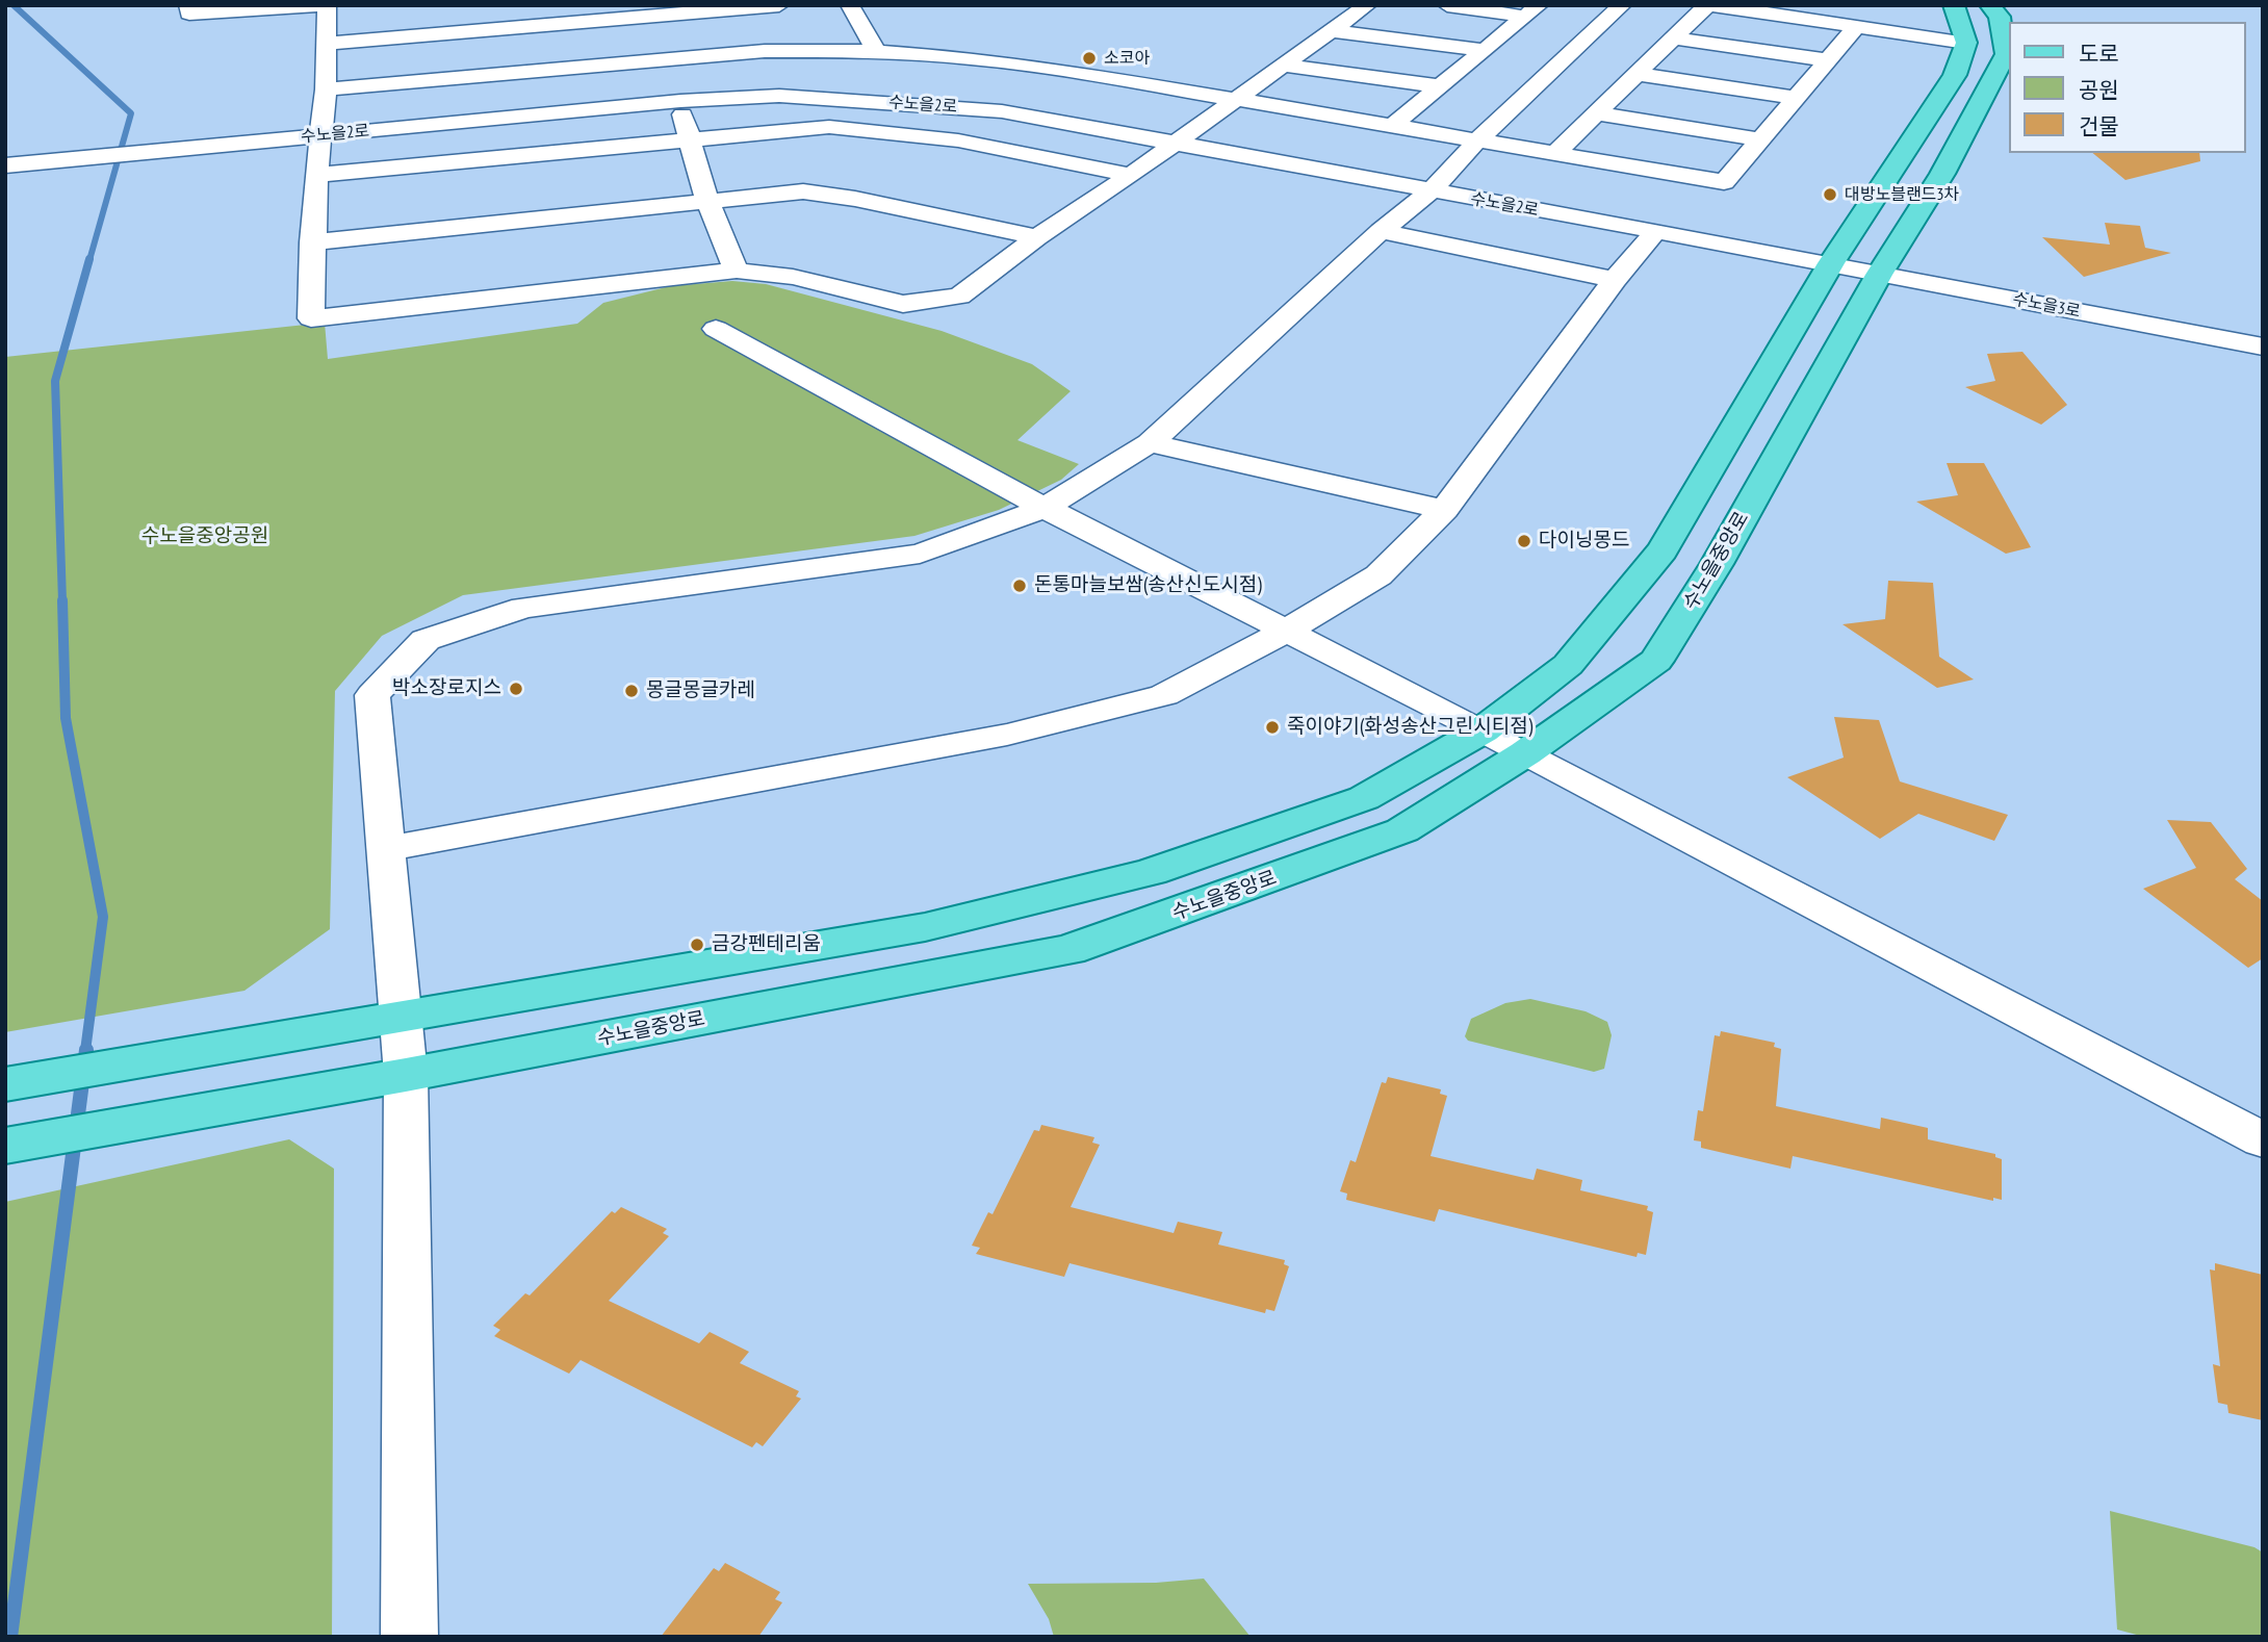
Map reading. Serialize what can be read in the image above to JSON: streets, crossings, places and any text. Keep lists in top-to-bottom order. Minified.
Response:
{"streets":{"main road":["수노을중앙로"],"street":["수노을2로","수노을3로"]},"crossings":[["수노을2로","수노을3로"],["수노을3로","수노을중앙로"]],"parks":["수노을중앙공원"],"places":["소코아","대방노블랜드3차","다이닝몽드","돈통마늘보쌈(송산신도시점)","박소장로지스","몽글몽글카레","죽이야기(화성송산그린시티점)","금강펜테리움"],"legend":["도로","공원","건물"]}
